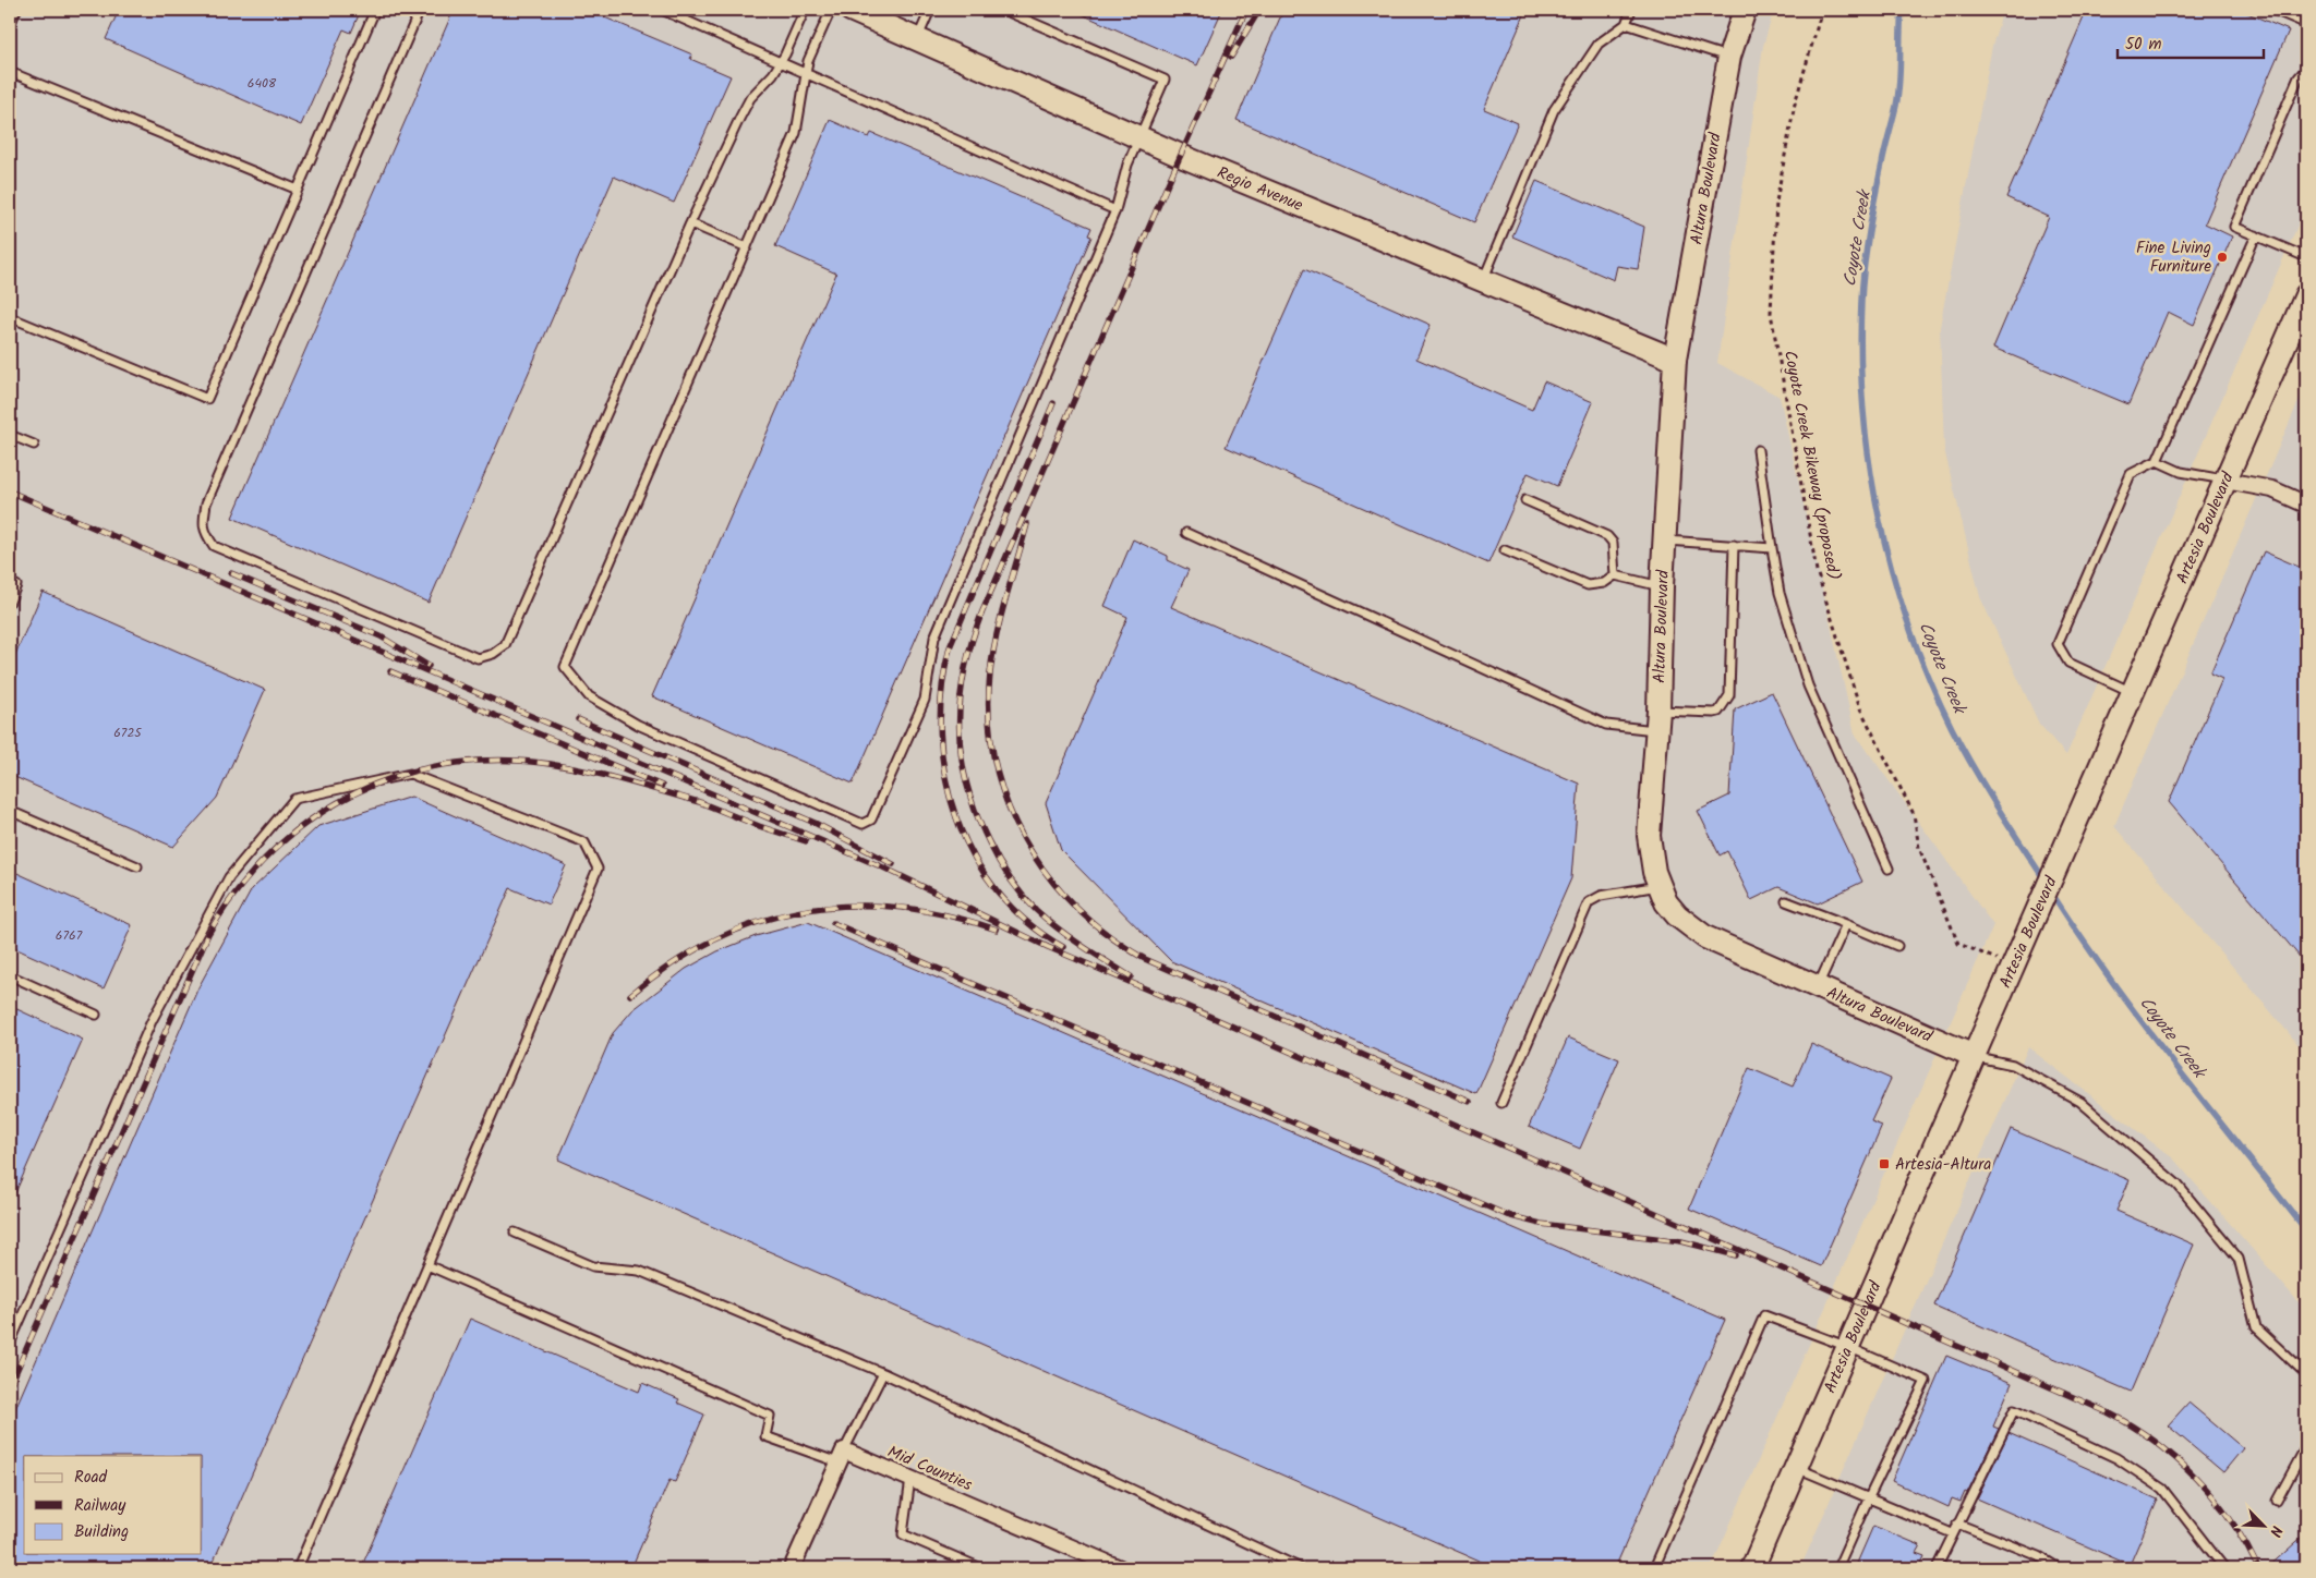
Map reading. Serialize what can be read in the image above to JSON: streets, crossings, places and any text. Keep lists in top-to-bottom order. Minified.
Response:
{"streets":{"street":["Regio Avenue","Altura Boulevard","Artesia Boulevard","Mid Counties"],"path":["Coyote Creek Bikeway (proposed)"]},"crossings":[["Regio Avenue","Altura Boulevard"],["Altura Boulevard","Artesia Boulevard"],["Coyote Creek Bikeway (proposed)","Artesia Boulevard"]],"water":["Coyote Creek"],"places":{"other":["Fine Living Furniture"],"transit":["Artesia-Altura"]},"house_numbers":["6408","6725","6767"],"legend":["Road","Railway","Building"],"scale_bar":"50 m","north":"bottom right"}
